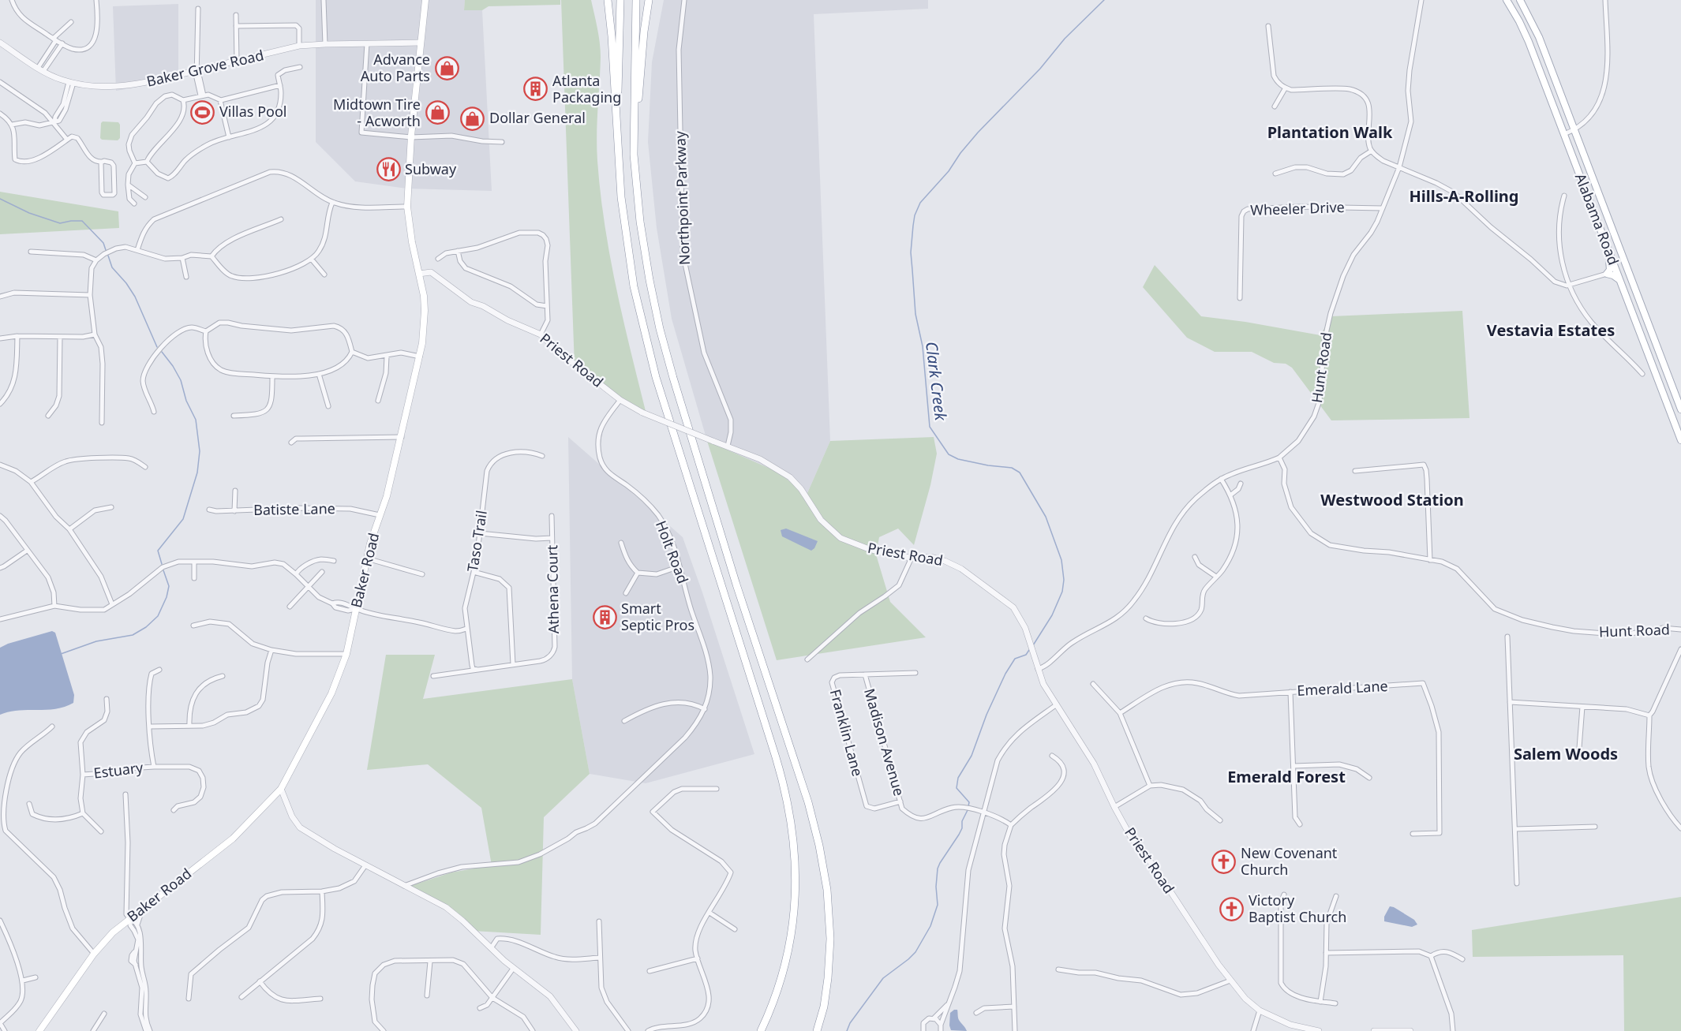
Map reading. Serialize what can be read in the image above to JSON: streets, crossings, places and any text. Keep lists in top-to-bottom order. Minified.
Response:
{"streets":{"main road":["Alabama Road","Baker Road"],"street":["Baker Grove Road","Northpoint Parkway","Wheeler Drive","Priest Road","Hunt Road","Batiste Lane","Taso Trail","Holt Road","Athena Court","Emerald Lane","Franklin Lane","Madison Avenue","Estuary"]},"crossings":[["Baker Grove Road","Baker Road"],["Northpoint Parkway","Priest Road"],["Wheeler Drive","Hunt Road"],["Priest Road","Holt Road"],["Priest Road","Baker Road"],["Batiste Lane","Baker Road"],["Taso Trail","Athena Court"],["Franklin Lane","Madison Avenue"]],"districts":["Plantation Walk","Hills-A-Rolling","Vestavia Estates","Westwood Station","Salem Woods","Emerald Forest"],"water":["Clark Creek"],"places":{"shop":["Advance Auto Parts","Midtown Tire - Acworth","Dollar General"],"building":["Atlanta Packaging","Smart Septic Pros"],"sports":["Villas Pool"],"restaurant":["Subway"],"church":["New Covenant Church","Victory Baptist Church"]}}
